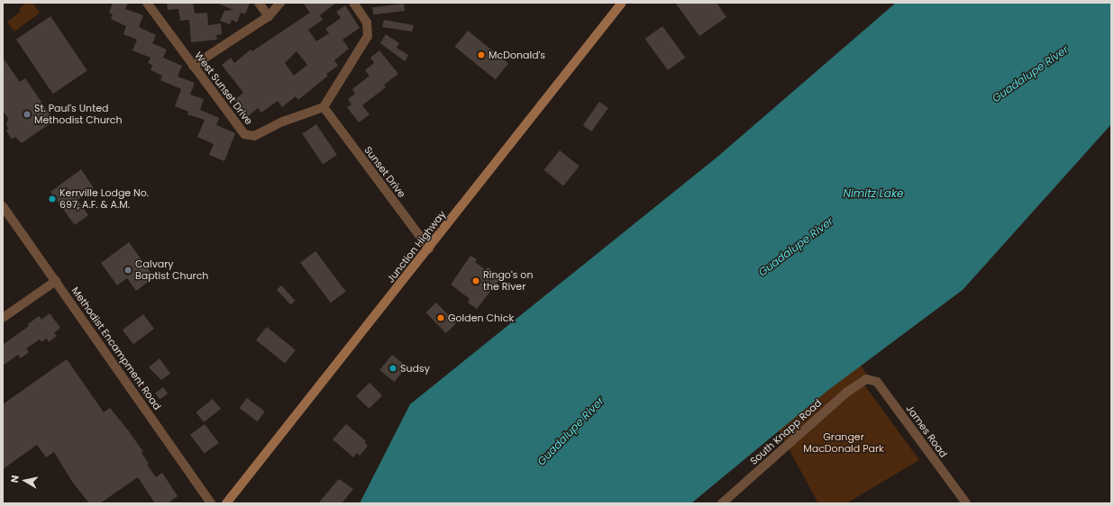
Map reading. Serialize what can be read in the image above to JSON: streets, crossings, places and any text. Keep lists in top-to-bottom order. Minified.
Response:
{"streets":{"main road":["Junction Highway"],"street":["West Sunset Drive","Sunset Drive","Methodist Encampment Road","James Road","South Knapp Road"]},"crossings":[["West Sunset Drive","Sunset Drive"],["Sunset Drive","Junction Highway"],["James Road","South Knapp Road"]],"water":["Guadalupe River","Nimitz Lake"],"parks":["Granger MacDonald Park"],"places":["McDonald's","St. Paul's Unted Methodist Church","Kerrville Lodge No. 697, A.F. & A.M.","Calvary Baptist Church","Ringo's on the River","Golden Chick","Sudsy"],"north":"left"}
